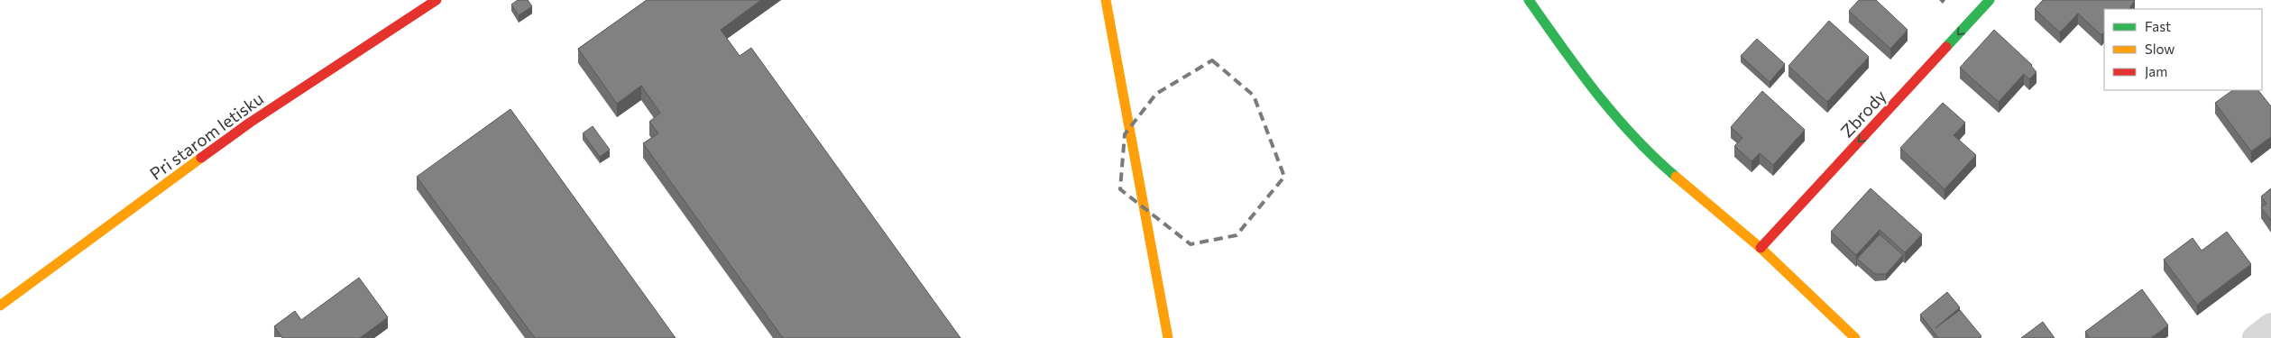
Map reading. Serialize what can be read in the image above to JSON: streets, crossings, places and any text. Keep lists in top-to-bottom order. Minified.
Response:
{"streets":{"street":["Zbrody","Pri starom letisku"]},"one_way":["Zbrody"],"legend":["Fast","Slow","Jam"]}
